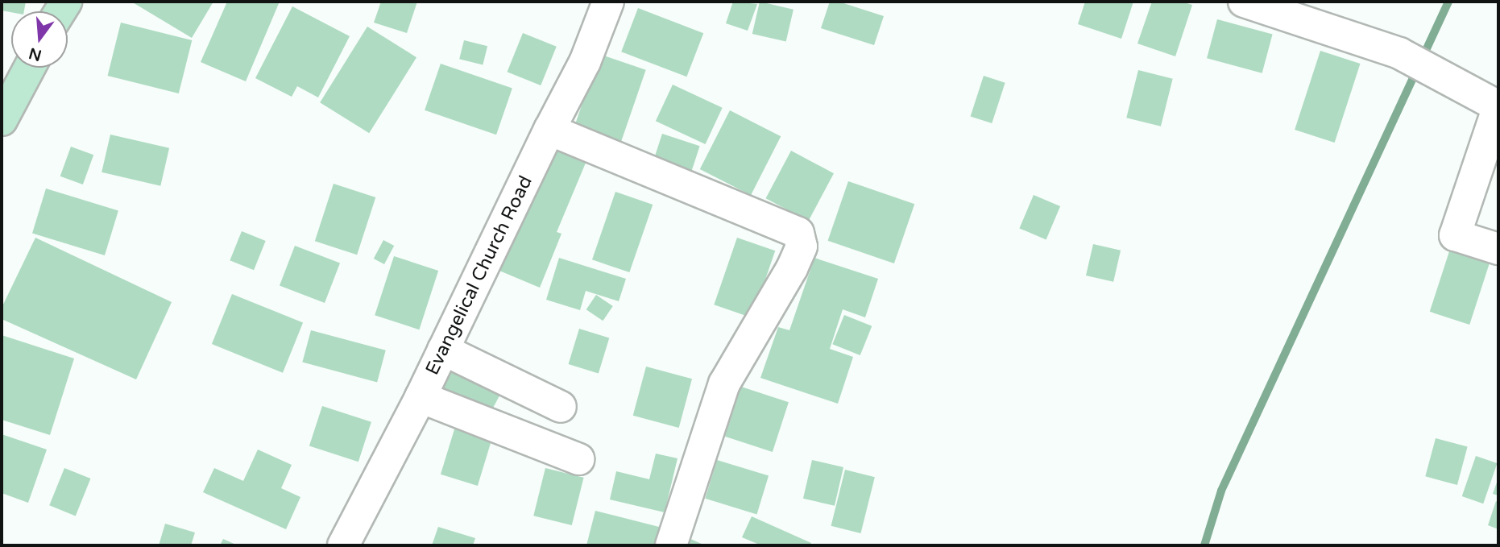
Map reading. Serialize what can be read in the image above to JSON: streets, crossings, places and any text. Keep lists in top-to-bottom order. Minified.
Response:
{"streets":{"street":["Evangelical Church Road"]},"north":"bottom"}
